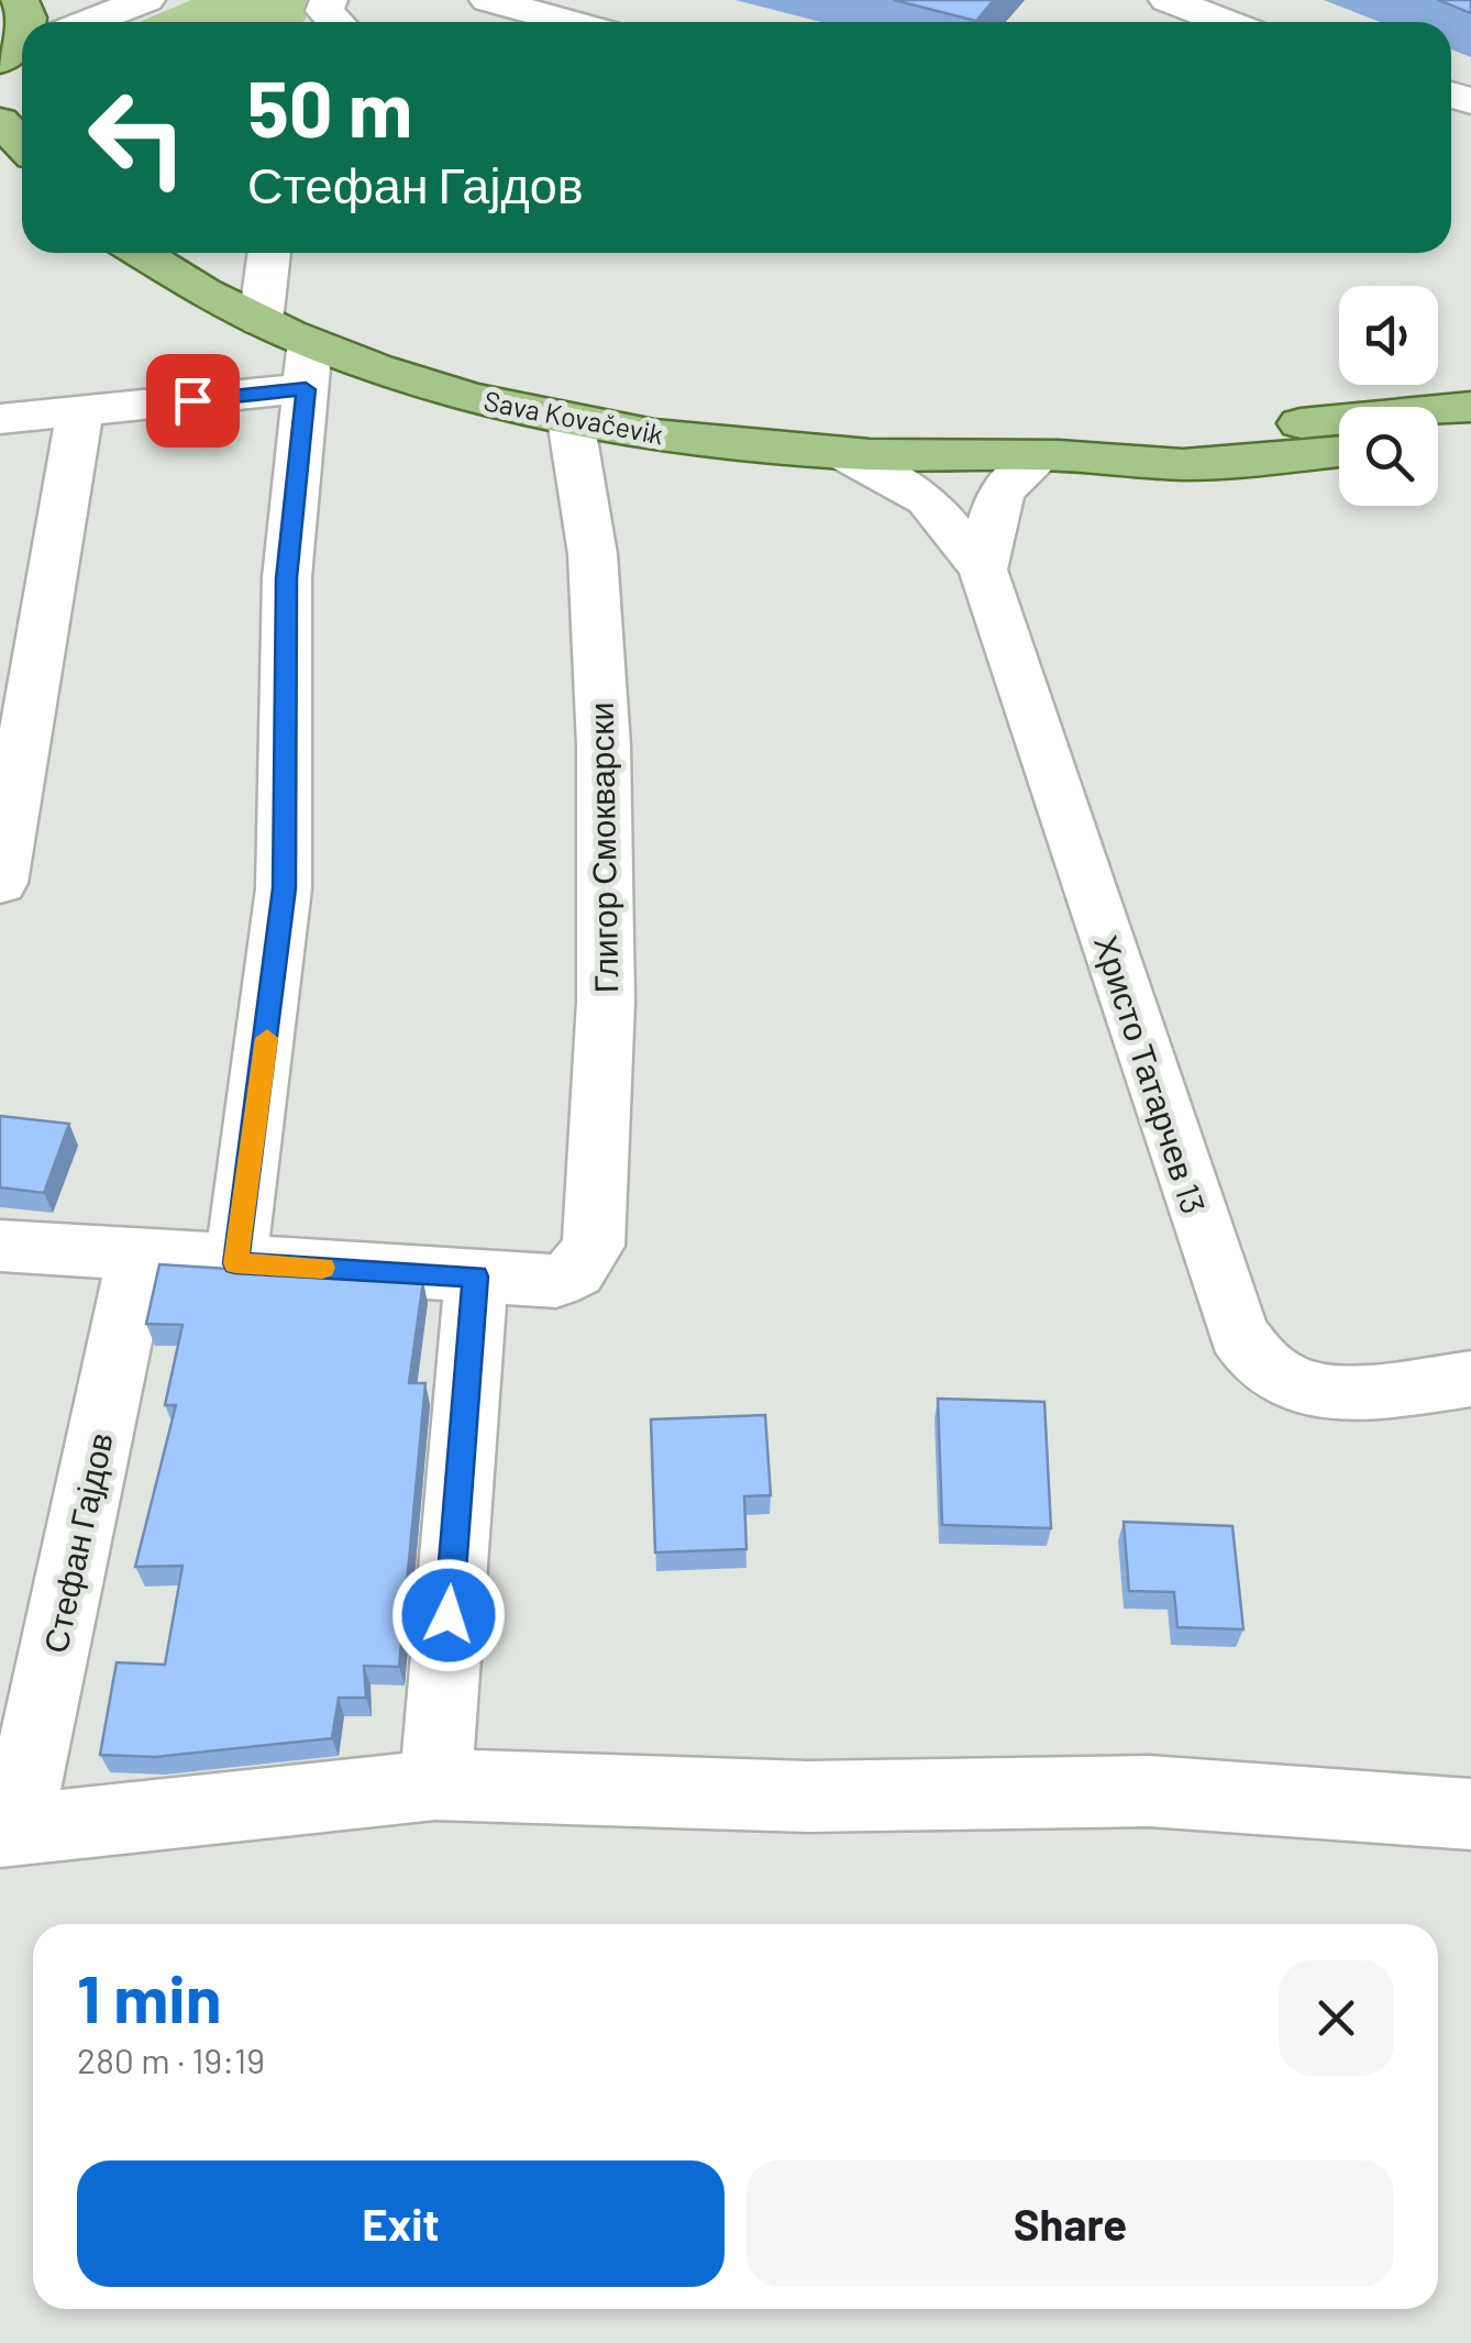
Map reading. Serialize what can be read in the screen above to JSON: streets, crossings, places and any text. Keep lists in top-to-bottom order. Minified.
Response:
{"streets":{"main road":["Sava Kovačeviḱ"],"street":["Глигор Смокварски","Христо Татарчев 13","Стефан Гајдов"]},"crossings":[["Sava Kovačeviḱ","Глигор Смокварски"],["Sava Kovačeviḱ","Христо Татарчев 13"]],"page":{"turn":["50 m","Стефан Гајдов"],"heading":["1 min","280 m · 19:19"],"buttons":["Exit","Share"]}}
